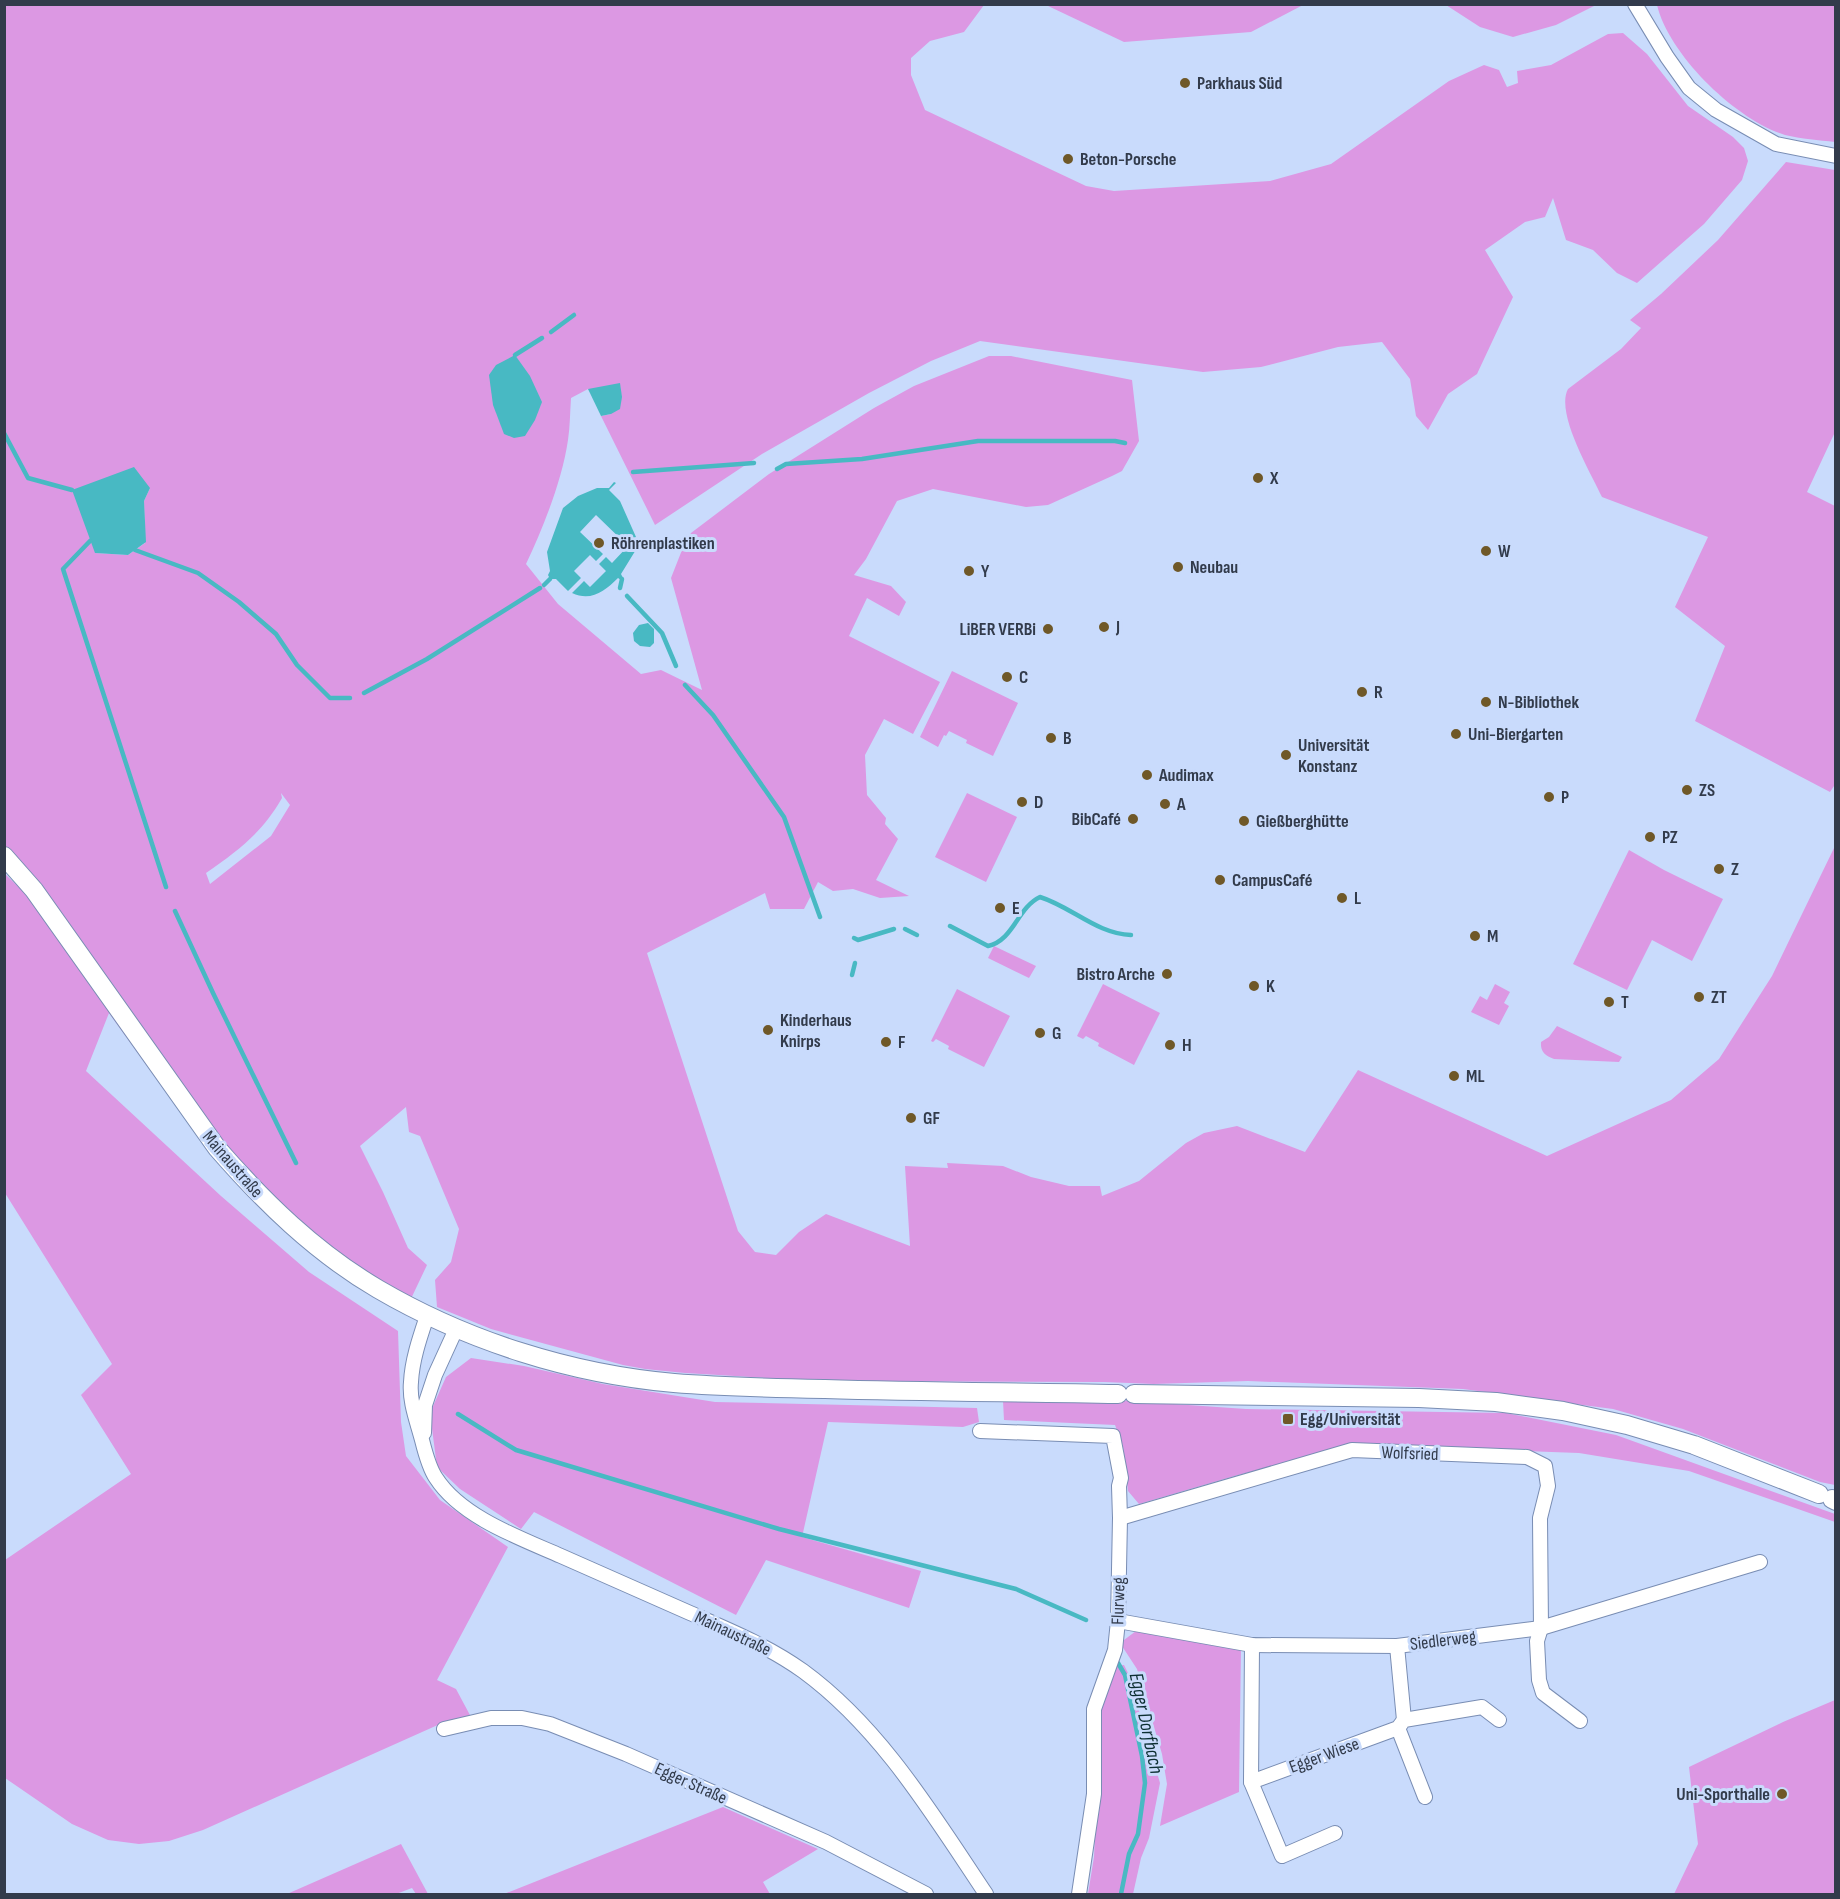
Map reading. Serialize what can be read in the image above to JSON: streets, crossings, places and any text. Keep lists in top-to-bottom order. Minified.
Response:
{"streets":{"main road":["Mainaustraße"],"street":["Wolfsried","Flurweg","Siedlerweg","Egger Wiese","Egger Straße"]},"crossings":[["Wolfsried","Flurweg"],["Wolfsried","Siedlerweg"],["Flurweg","Siedlerweg"]],"water":["Egger Dorfbach"],"places":{"other":["Parkhaus Süd","Beton-Porsche","X","Röhrenplastiken","W","Neubau","Y","J","LiBER VERBi","C","R","N-Bibliothek","Uni-Biergarten","B","Universität Konstanz","Audimax","ZS","P","D","A","BibCafé","Gießberghütte","PZ","Z","CampusCafé","L","E","M","Bistro Arche","K","ZT","T","Kinderhaus Knirps","G","F","H","ML","GF","Uni-Sporthalle"],"transit":["Egg/Universität"]}}
